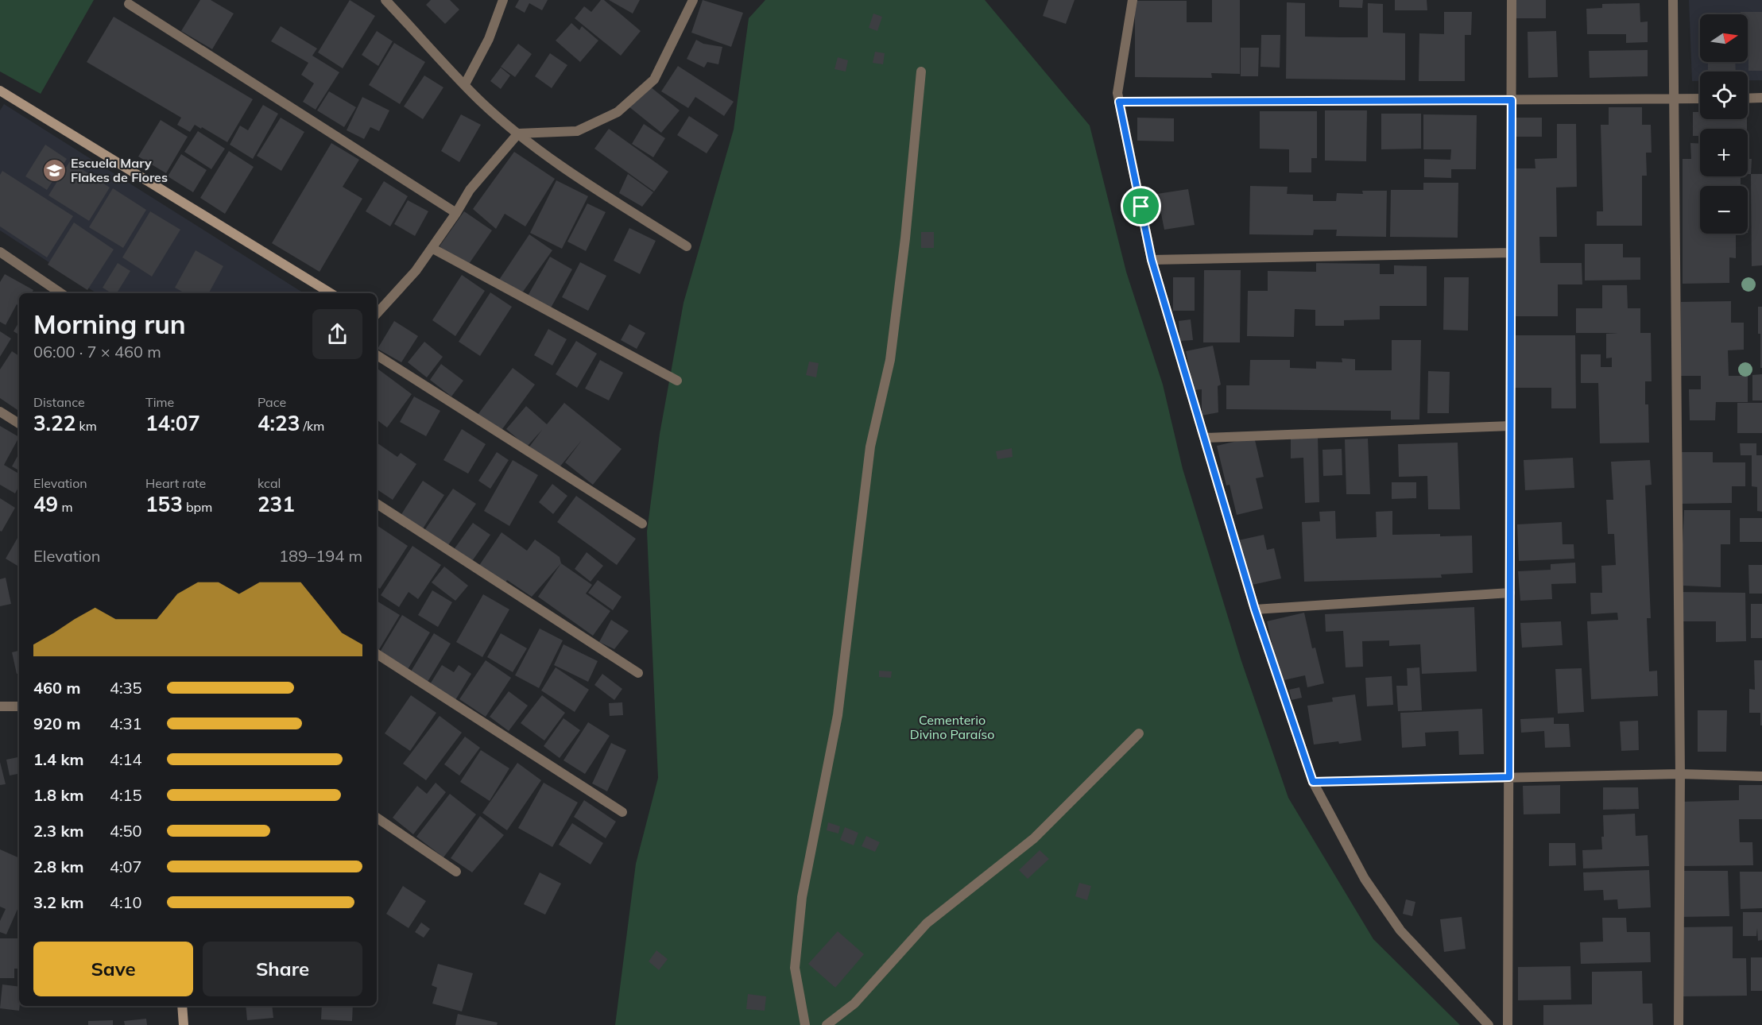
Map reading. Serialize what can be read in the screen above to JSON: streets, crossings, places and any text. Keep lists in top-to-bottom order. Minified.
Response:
{"parks":["Cementerio Divino Paraíso"],"places":{"school or university":["Escuela Mary Flakes de Flores"]},"north":"right","page":{"map_buttons":["+","−"],"heading":["Morning run","06:00 · 7 × 460 m"],"stats":[["Distance","3.22 km"],["Time","14:07"],["Pace","4:23 /km"],["Elevation","49 m"],["Heart rate","153 bpm"],["kcal","231"]],"chart":["Elevation","189–194 m"],"list":[{"name":"460 m","note":"4:35"},{"name":"920 m","note":"4:31"},{"name":"1.4 km","note":"4:14"},{"name":"1.8 km","note":"4:15"},{"name":"2.3 km","note":"4:50"},{"name":"2.8 km","note":"4:07"},{"name":"3.2 km","note":"4:10"}],"buttons":["Save","Share"]}}
